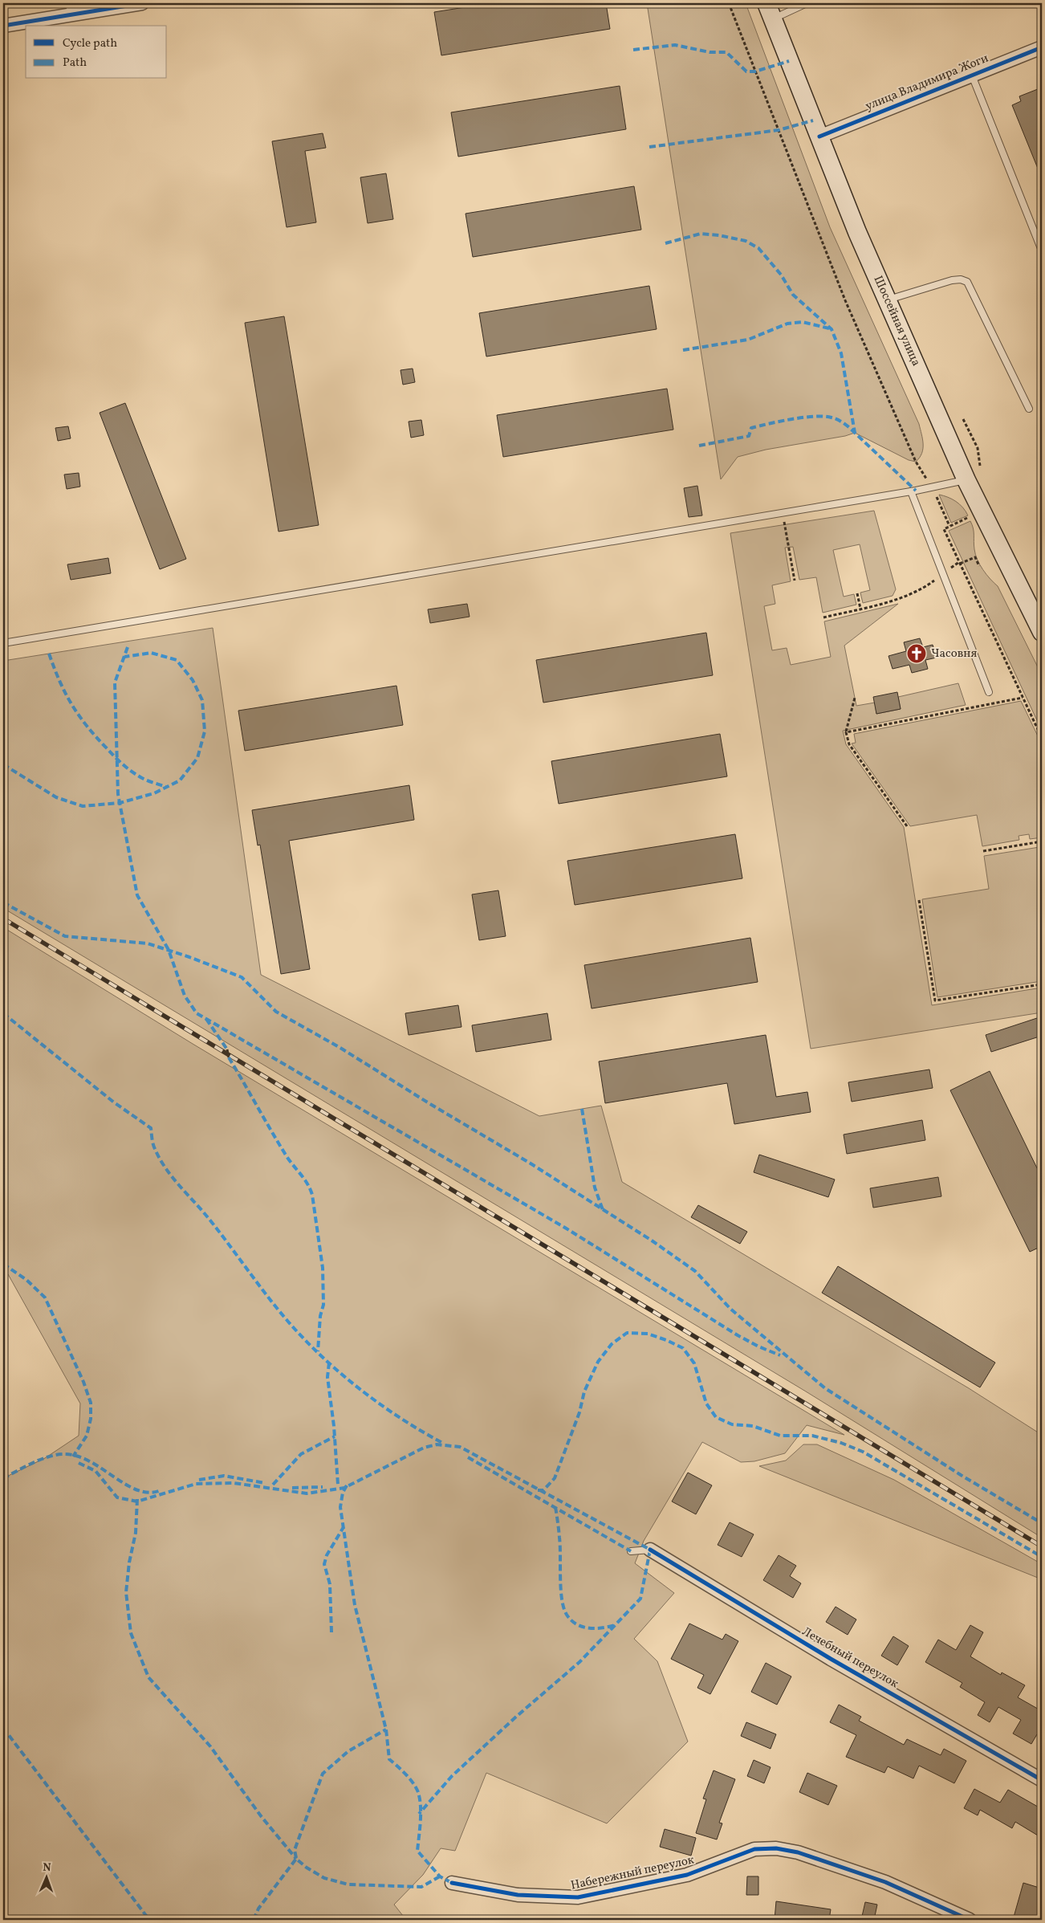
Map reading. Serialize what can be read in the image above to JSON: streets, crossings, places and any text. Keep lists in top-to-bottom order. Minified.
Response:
{"streets":{"main road":["Шоссейная улица"],"street":["улица Владимира Жоги","Лечебный переулок","Набережный переулок"]},"crossings":[["улица Владимира Жоги","Шоссейная улица"]],"places":{"church":["Часовня"]},"legend":["Cycle path","Path"],"north":"top"}
